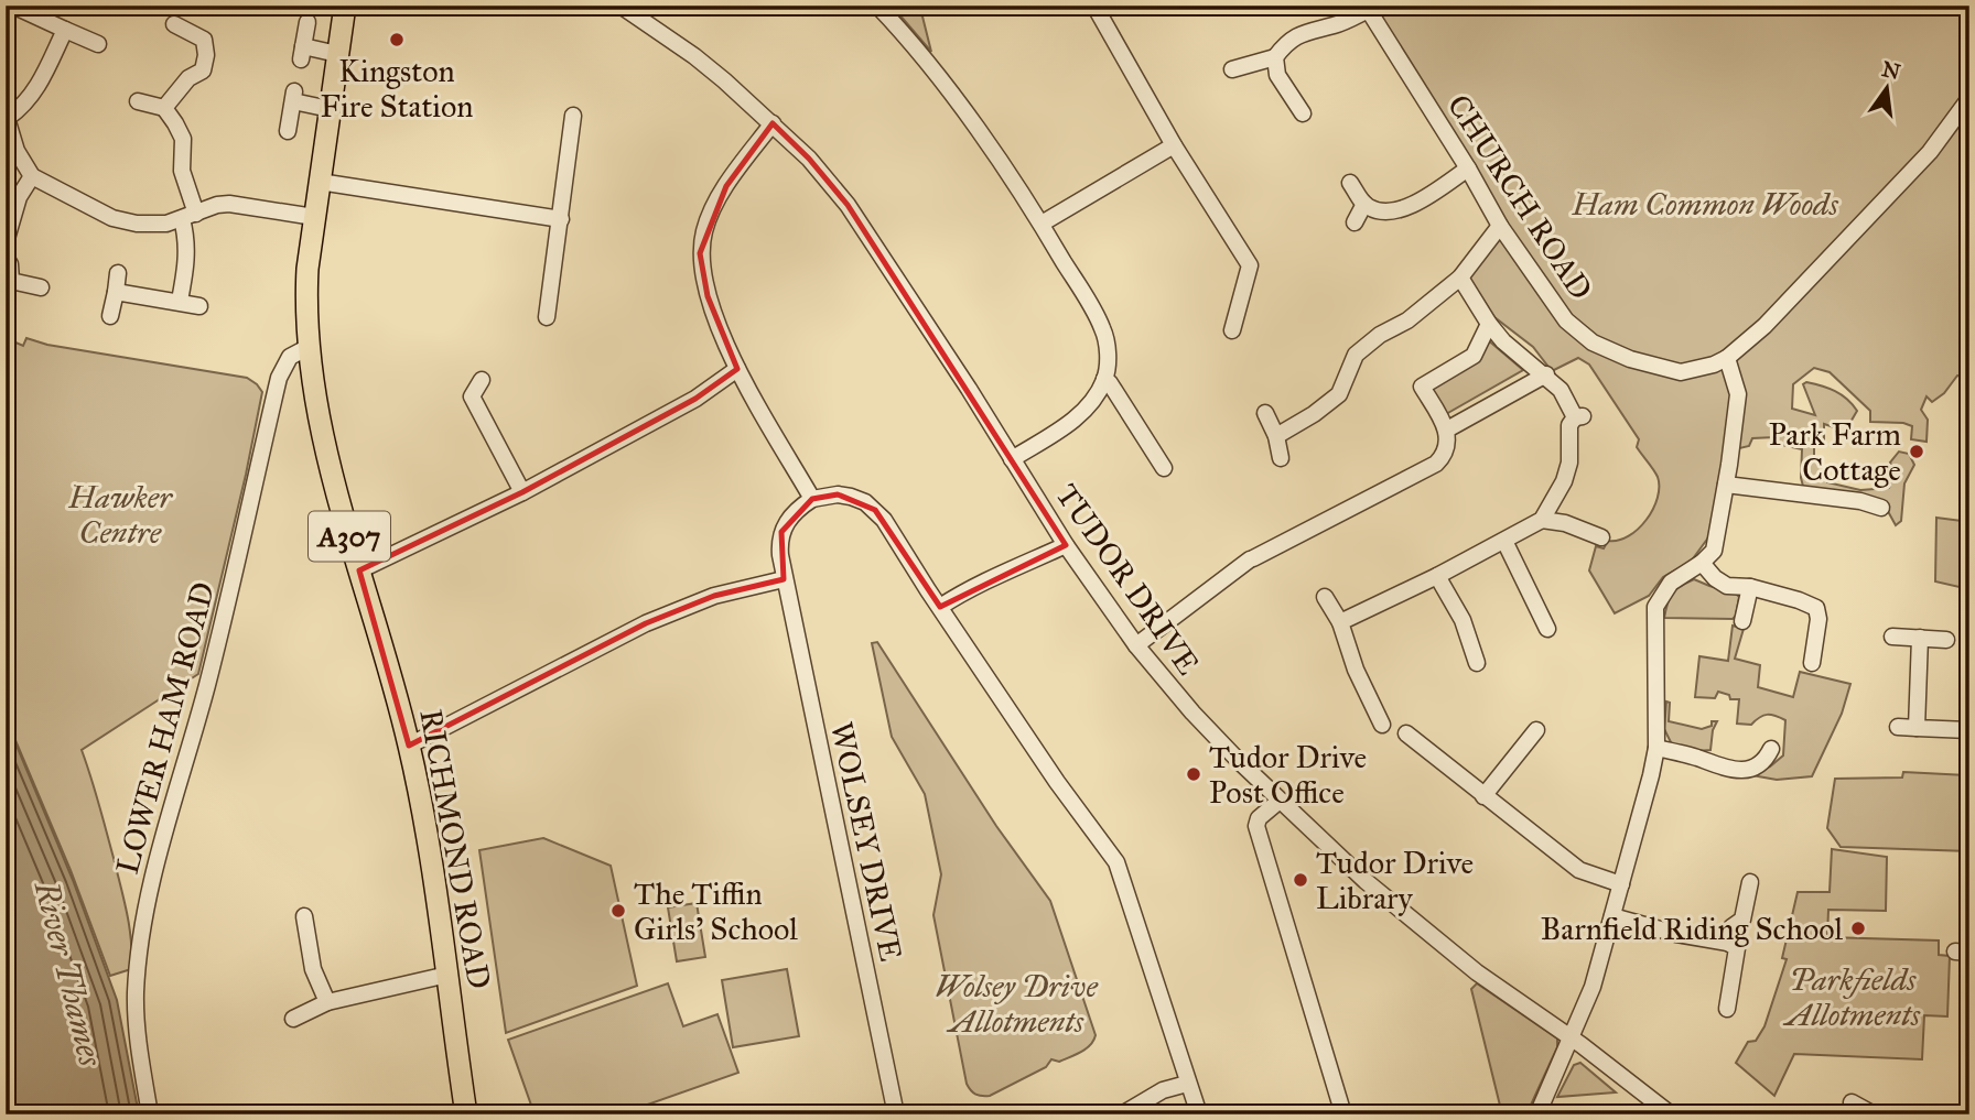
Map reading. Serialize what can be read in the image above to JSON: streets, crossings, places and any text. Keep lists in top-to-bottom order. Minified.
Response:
{"streets":{"main road":["A307","RICHMOND ROAD"],"street":["CHURCH ROAD","TUDOR DRIVE","LOWER HAM ROAD","WOLSEY DRIVE"]},"crossings":[["LOWER HAM ROAD","RICHMOND ROAD"]],"water":["River Thames"],"parks":["Ham Common Woods","Hawker Centre","Parkfields Allotments","Wolsey Drive Allotments"],"places":["Kingston Fire Station","Park Farm Cottage","Tudor Drive Post Office","Tudor Drive Library","The Tiffin Girls' School","Barnfield Riding School"],"north":"top"}
